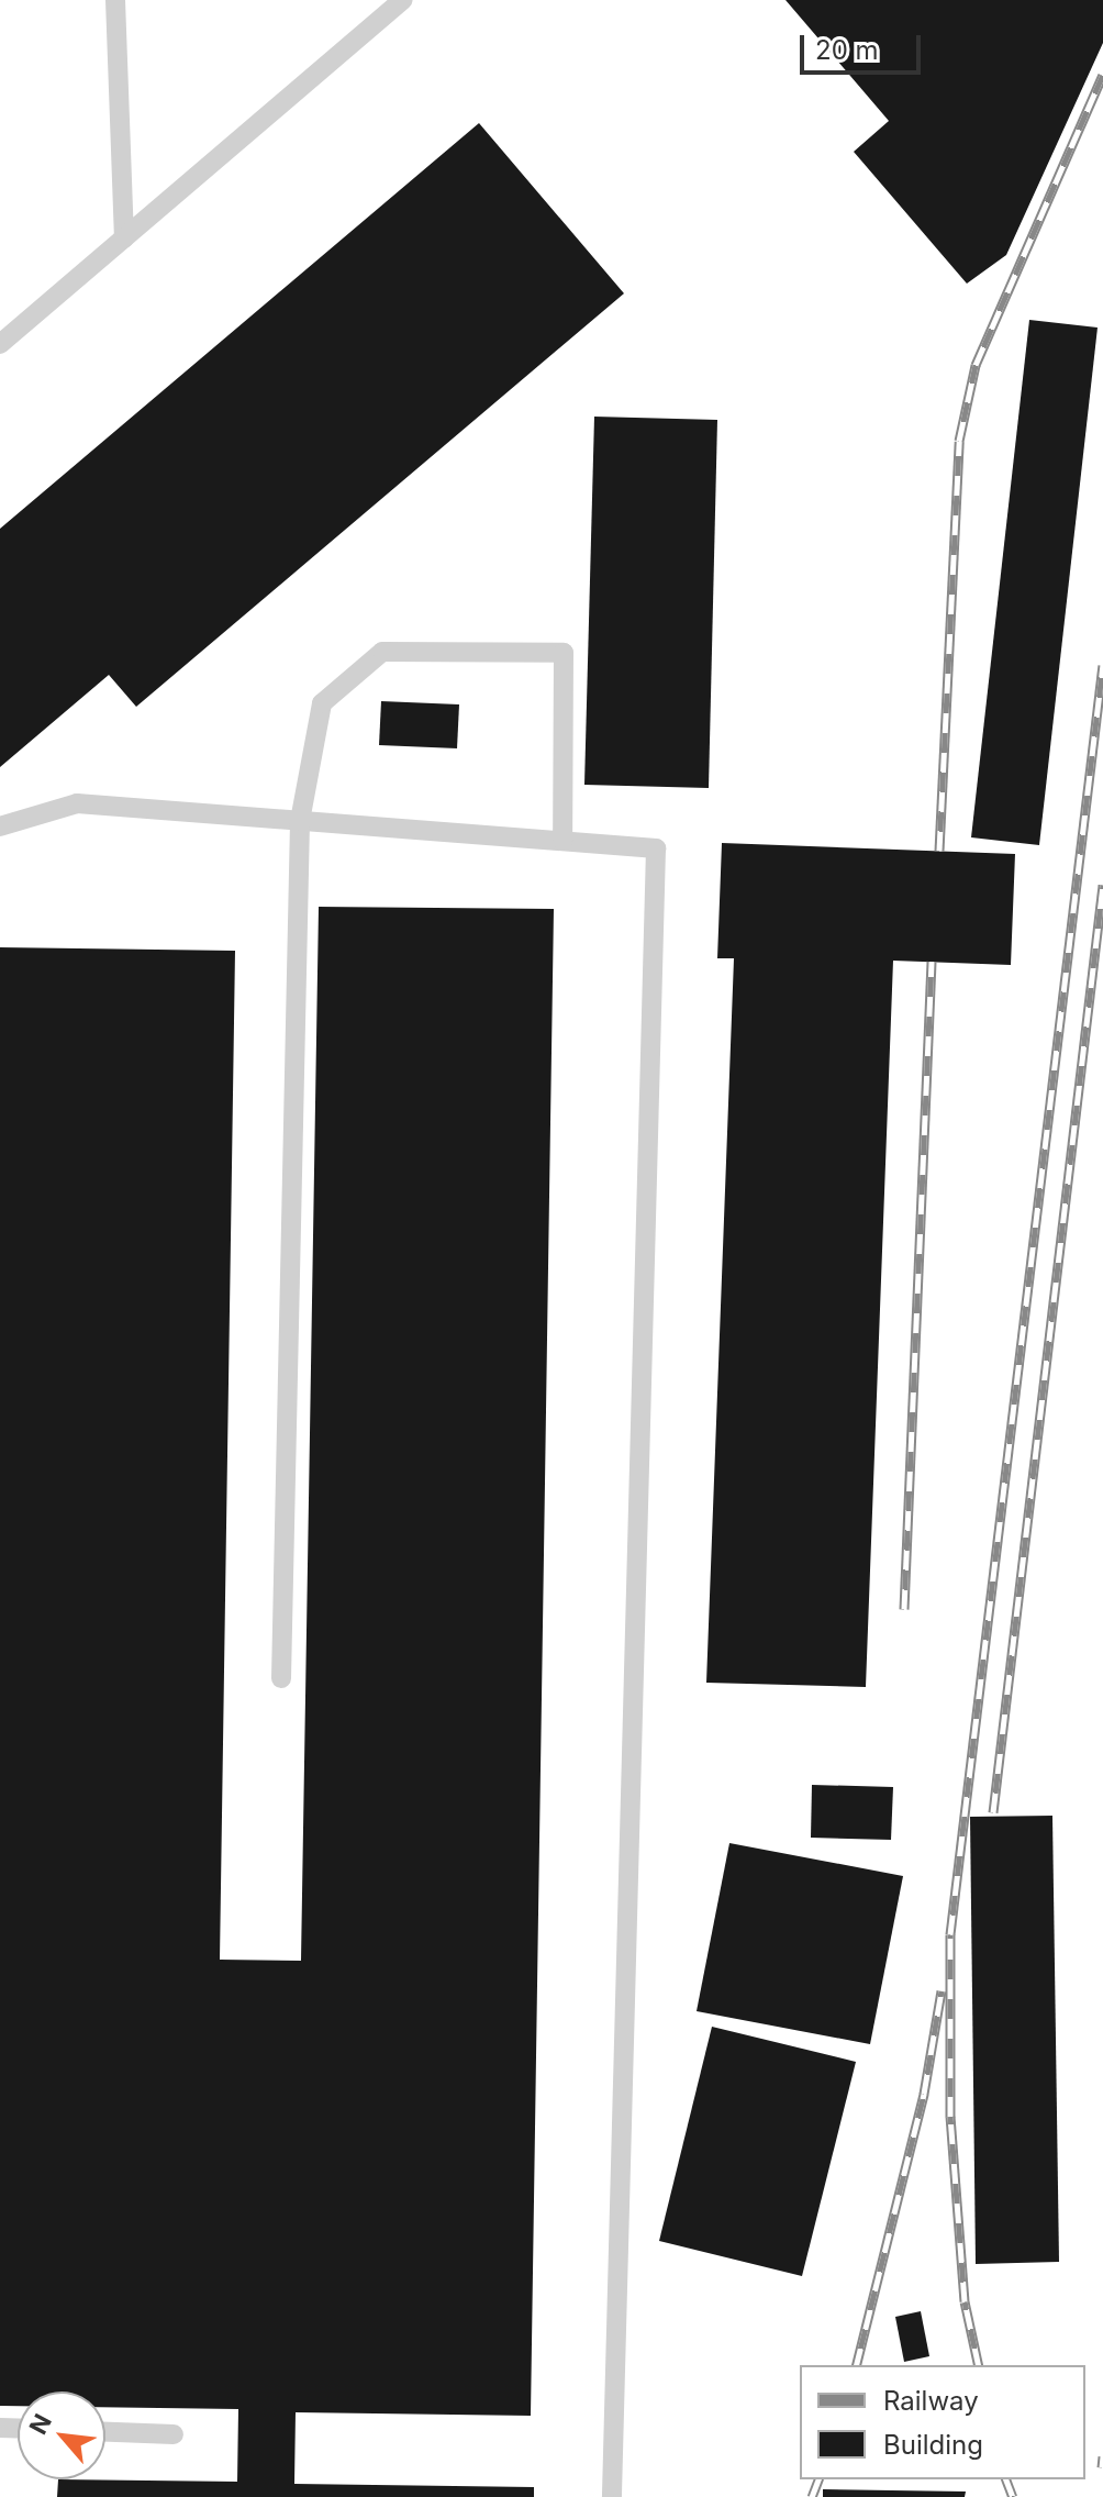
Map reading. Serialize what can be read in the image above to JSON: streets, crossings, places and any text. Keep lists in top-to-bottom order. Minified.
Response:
{"legend":["Railway","Building"],"scale_bar":"20 m","north":"top left"}
